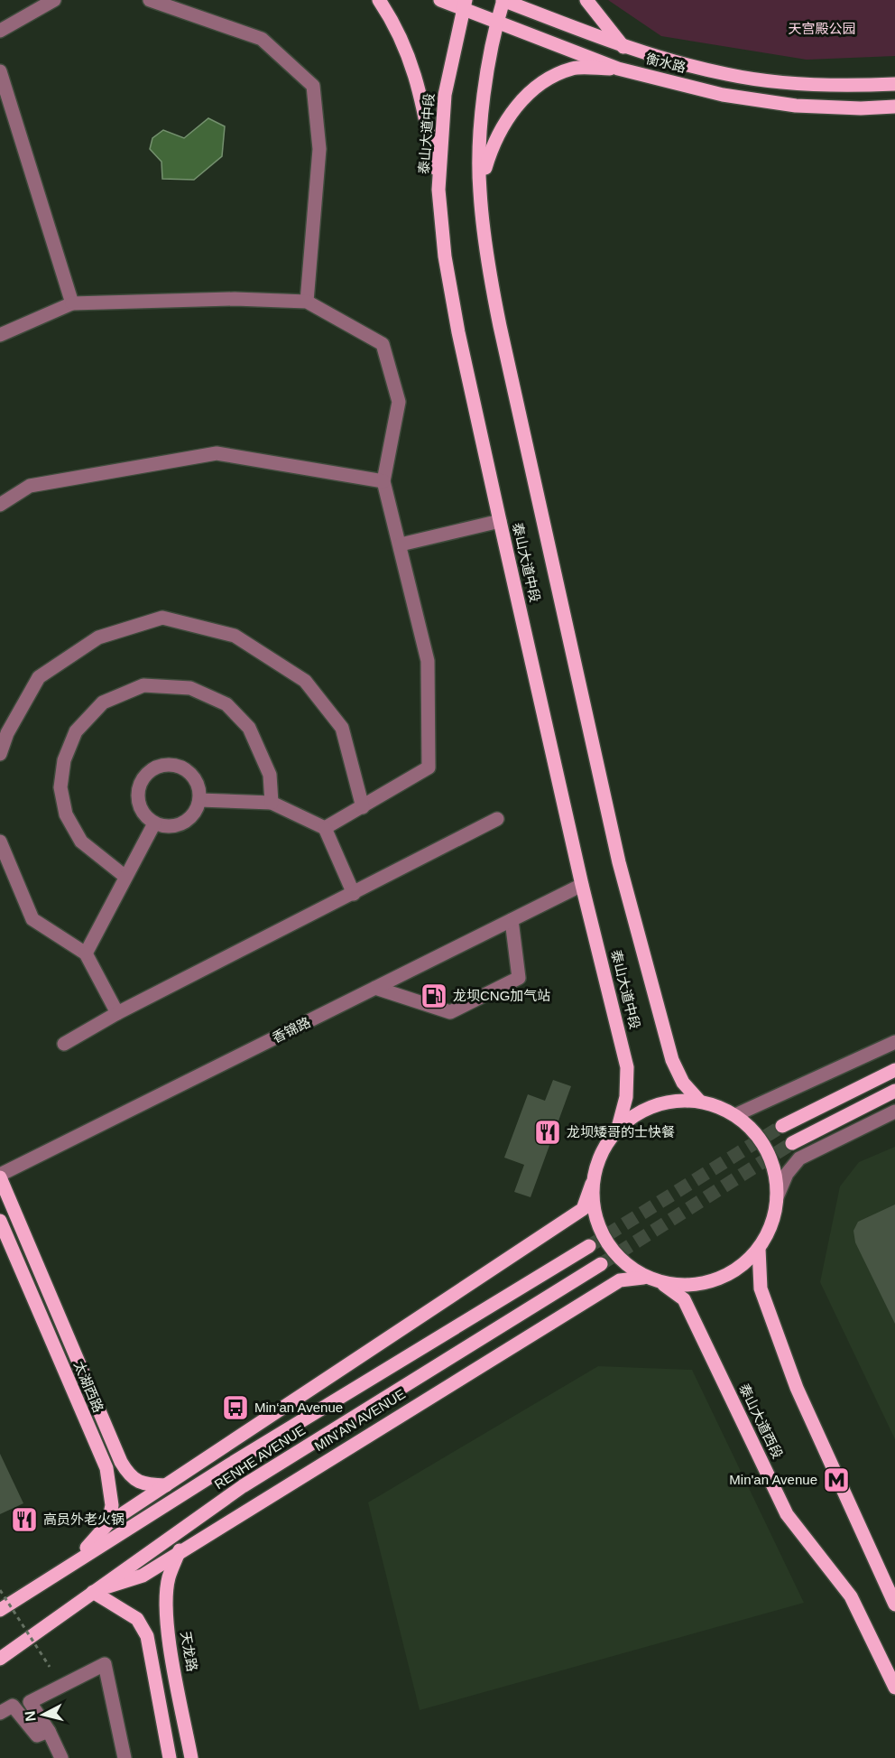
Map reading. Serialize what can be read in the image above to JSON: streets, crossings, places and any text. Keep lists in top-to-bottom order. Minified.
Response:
{"streets":{"main road":["衡水路","泰山大道中段","太湖西路","MIN'AN AVENUE","泰山大道西段","RENHE AVENUE","天龙路"],"street":["香锦路"]},"crossings":[["衡水路","泰山大道中段"],["泰山大道中段","香锦路"],["泰山大道中段","MIN'AN AVENUE"],["泰山大道中段","泰山大道西段"],["香锦路","太湖西路"],["MIN'AN AVENUE","泰山大道西段"],["MIN'AN AVENUE","RENHE AVENUE"],["MIN'AN AVENUE","天龙路"]],"parks":["天宫殿公园"],"places":{"fuel station":["龙坝CNG加气站"],"restaurant":["龙坝矮哥的士快餐","高员外老火锅"],"bus stop":["Min‘an Avenue"],"metro station":["Min'an Avenue"]},"north":"left"}
